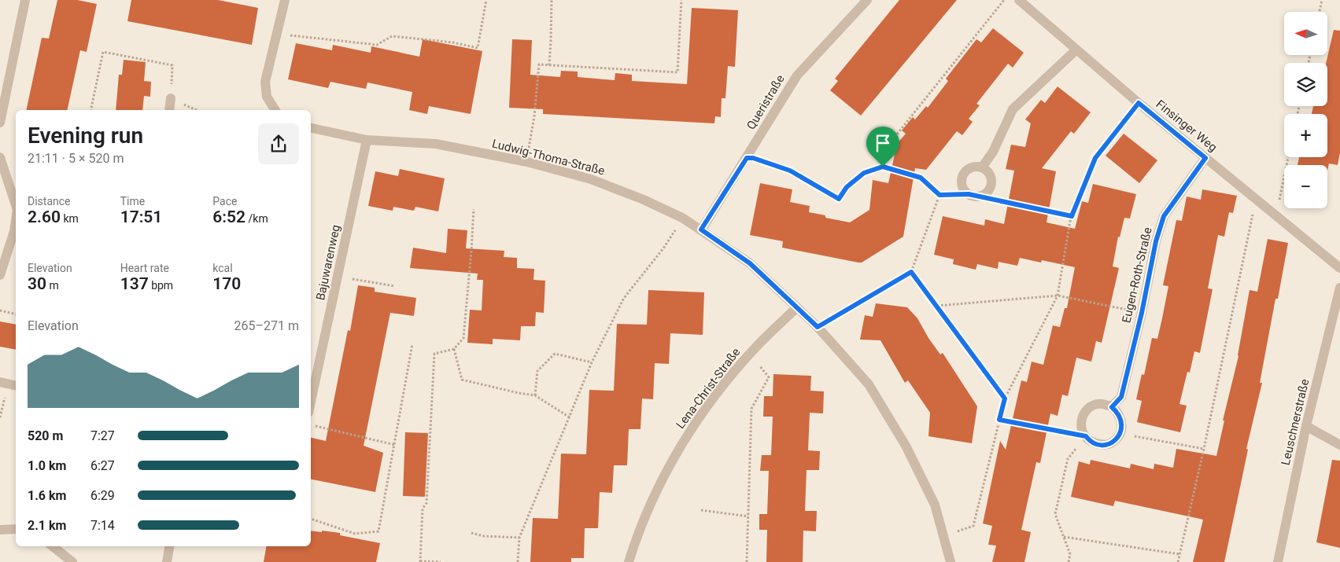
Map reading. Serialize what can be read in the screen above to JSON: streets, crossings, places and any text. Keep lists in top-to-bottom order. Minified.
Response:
{"streets":{"street":["Queristraße","Finsinger Weg","Ludwig-Thoma-Straße","Bajuwarenweg","Eugen-Roth-Straße","Lena-Christ-Straße","Leuschnerstraße"]},"crossings":[["Queristraße","Ludwig-Thoma-Straße"],["Finsinger Weg","Eugen-Roth-Straße"],["Ludwig-Thoma-Straße","Bajuwarenweg"],["Ludwig-Thoma-Straße","Lena-Christ-Straße"]],"north":"left","page":{"map_buttons":["+","−"],"heading":["Evening run","21:11 · 5 × 520 m"],"stats":[["Distance","2.60 km"],["Time","17:51"],["Pace","6:52 /km"],["Elevation","30 m"],["Heart rate","137 bpm"],["kcal","170"]],"chart":["Elevation","265–271 m"],"list":[{"name":"520 m","note":"7:27"},{"name":"1.0 km","note":"6:27"},{"name":"1.6 km","note":"6:29"},{"name":"2.1 km","note":"7:14"}]}}
